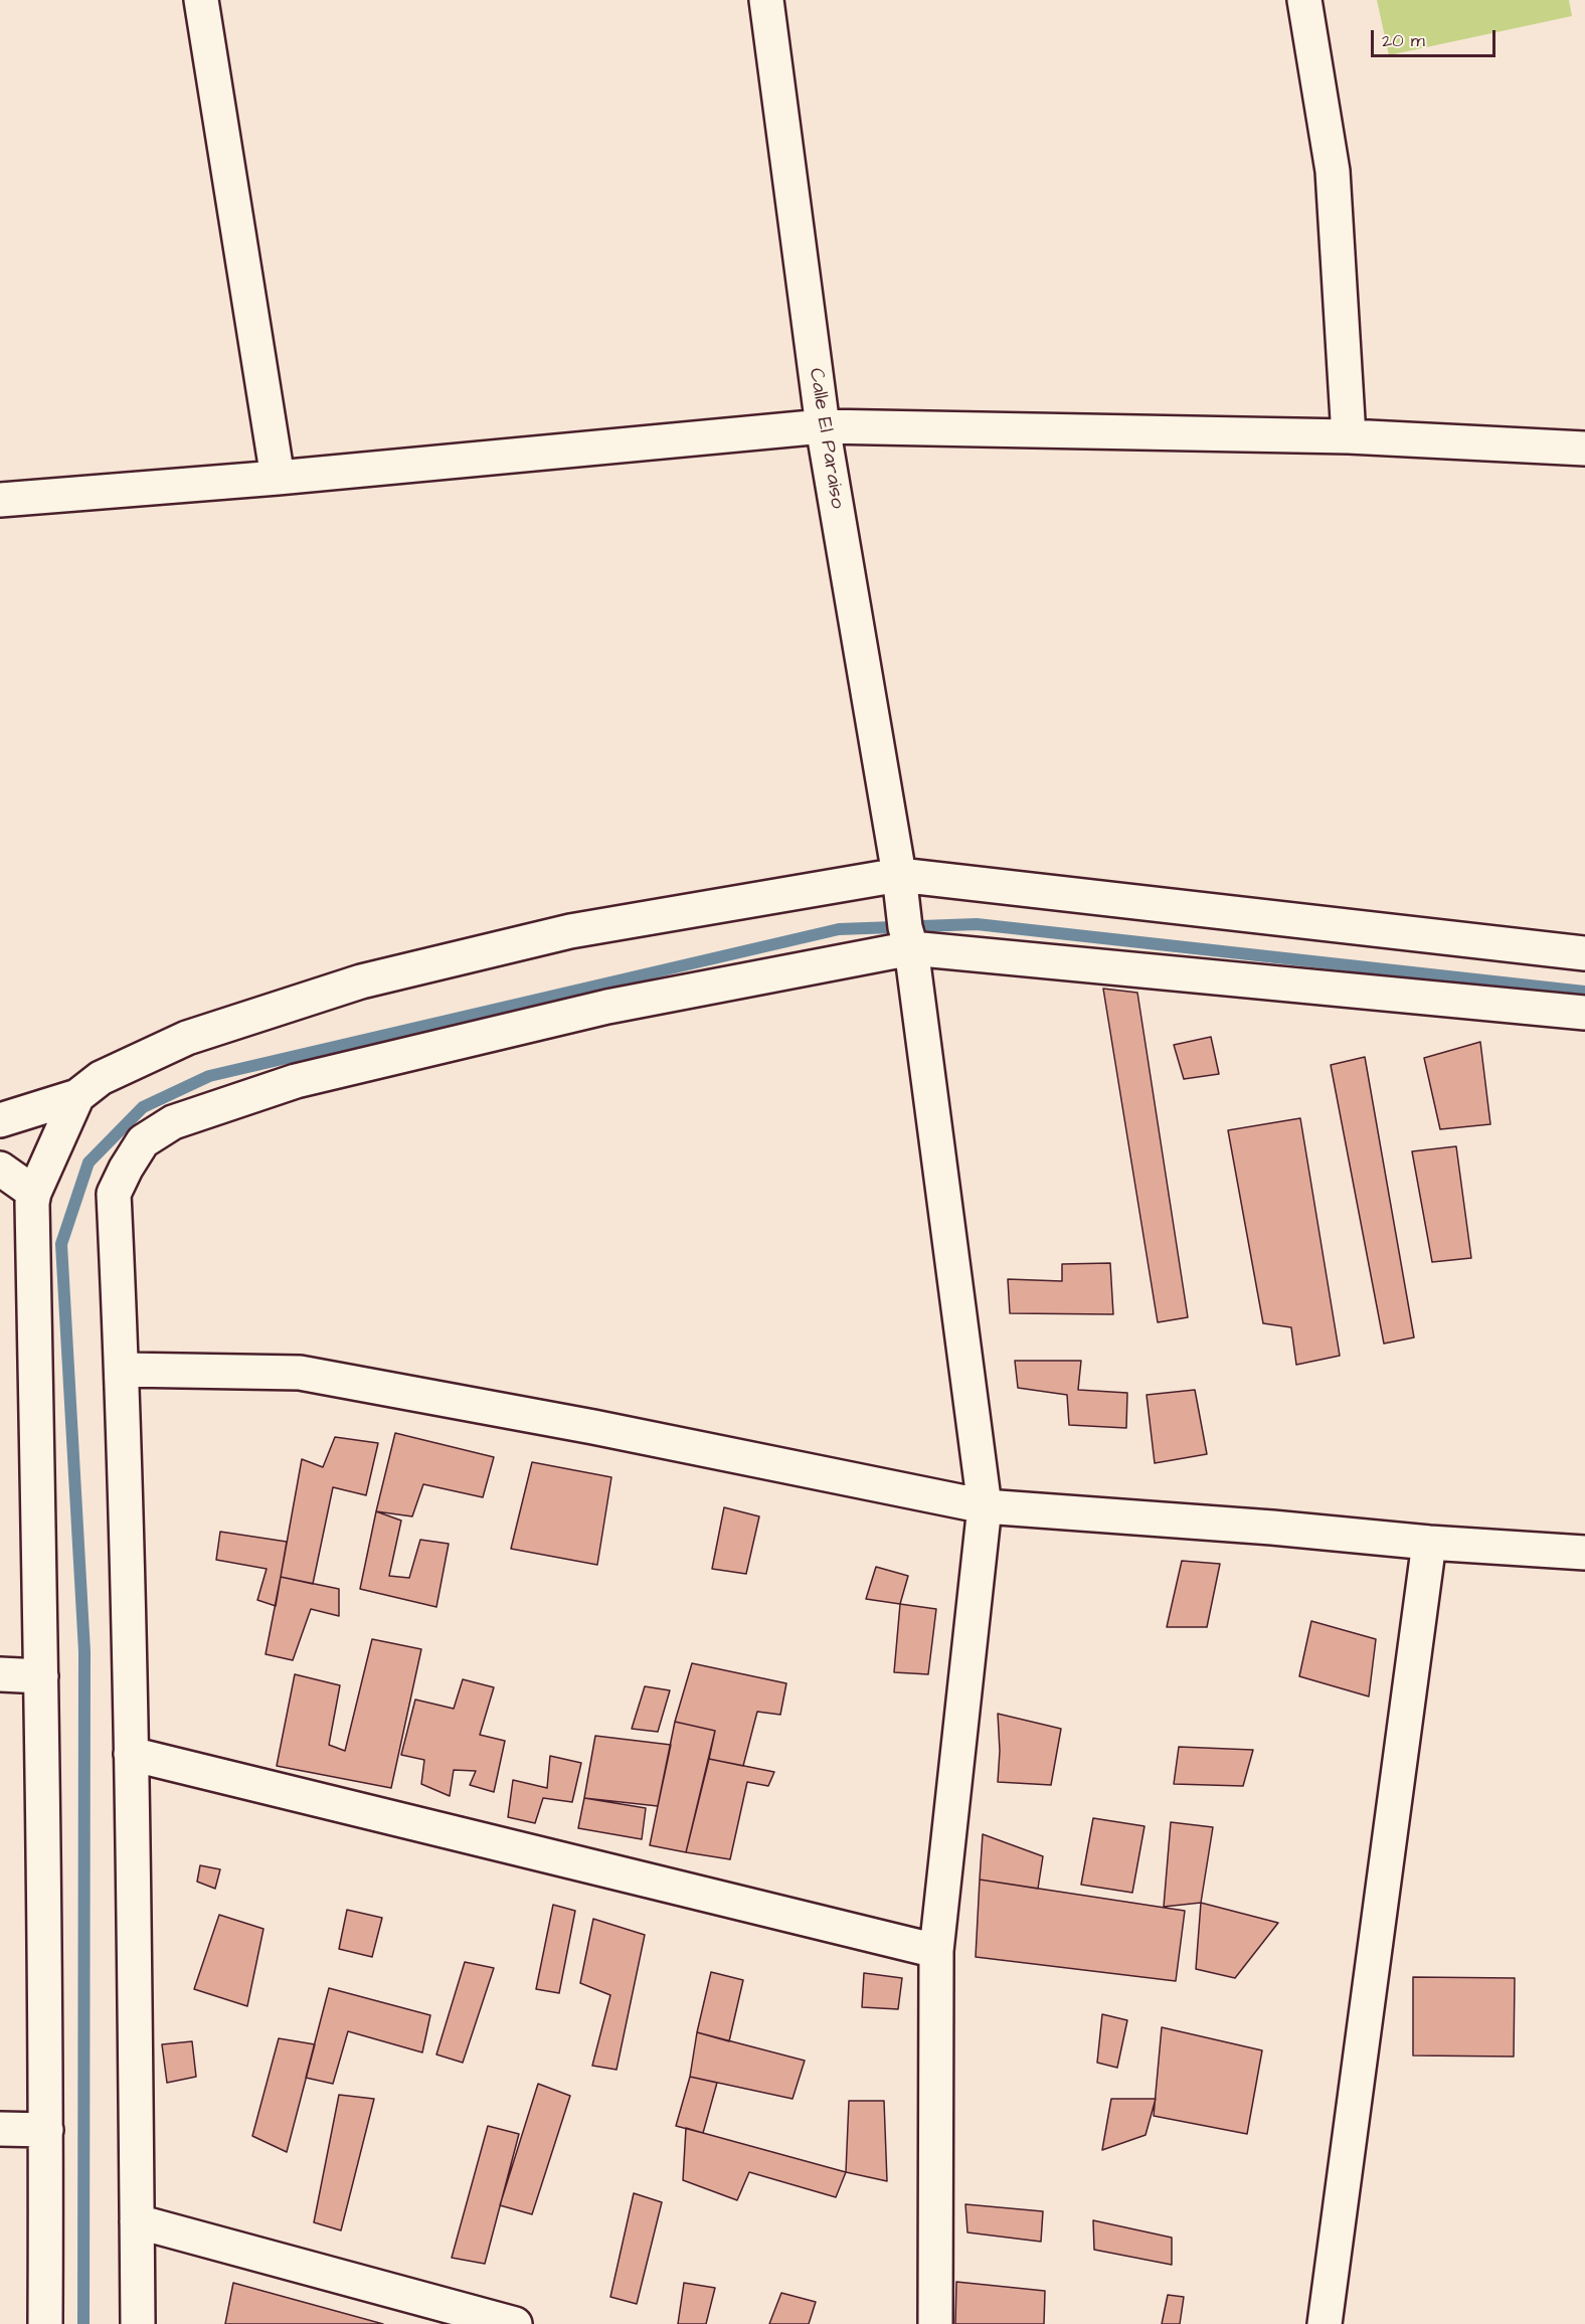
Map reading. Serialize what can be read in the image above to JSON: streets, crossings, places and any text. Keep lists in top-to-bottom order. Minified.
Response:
{"streets":{"street":["Calle El Paraiso"]},"scale_bar":"20 m"}
